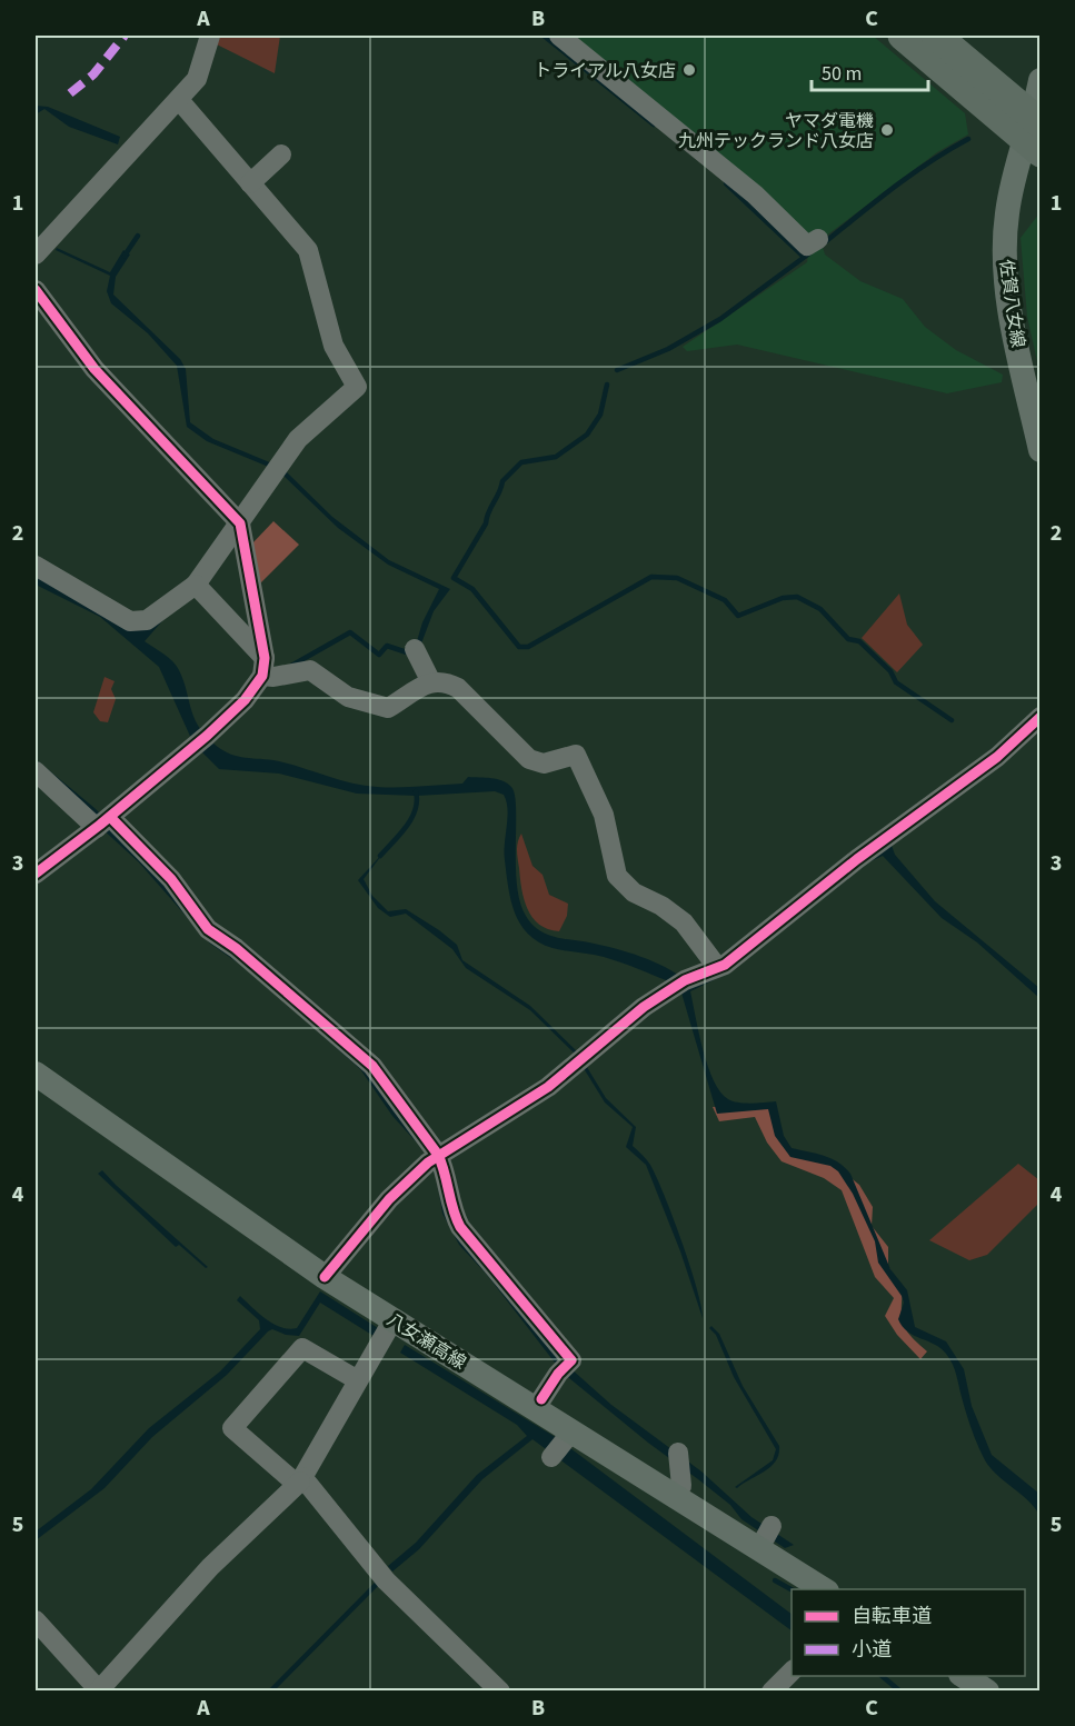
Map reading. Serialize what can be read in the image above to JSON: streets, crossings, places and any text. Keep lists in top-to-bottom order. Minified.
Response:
{"streets":{"main road":["佐賀八女線","八女瀬高線"]},"places":["トライアル八女店","ヤマダ電機 九州テックランド八女店"],"legend":["自転車道","小道"],"scale_bar":"50 m","grid":{"columns":["A","B","C"],"rows":["1","2","3","4","5"]}}
